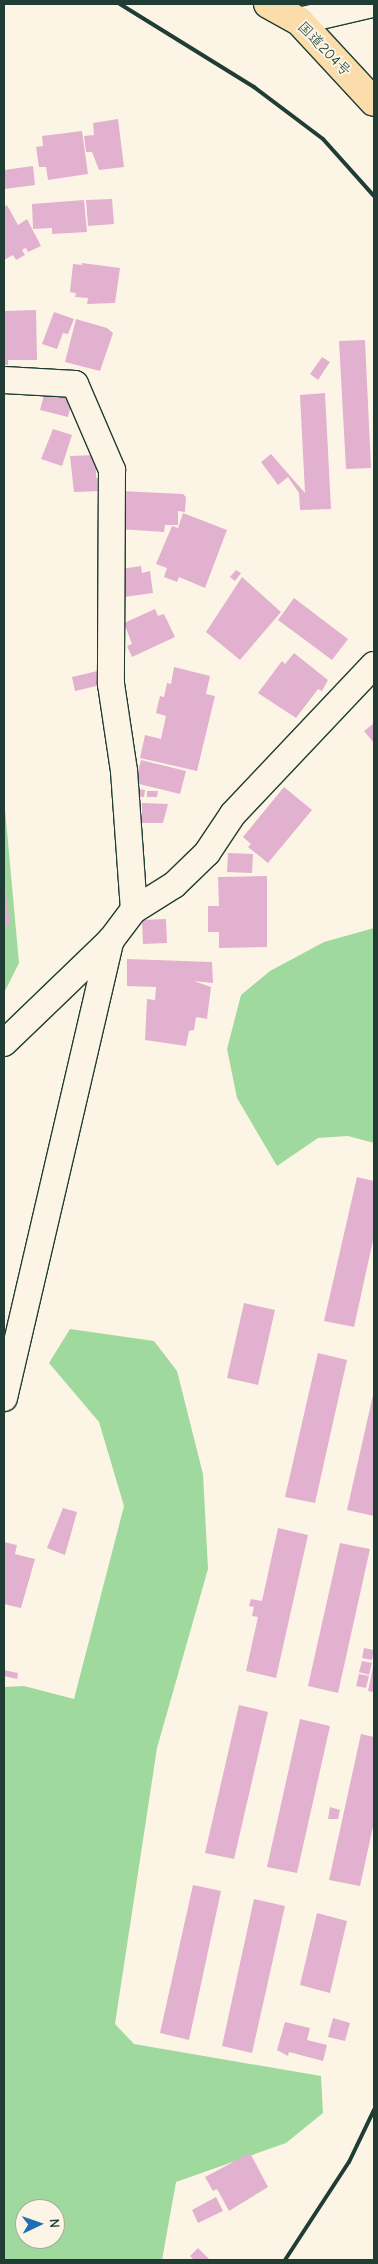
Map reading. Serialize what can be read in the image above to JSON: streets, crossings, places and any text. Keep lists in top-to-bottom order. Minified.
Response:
{"streets":{"highway":["国道204号"]},"north":"right"}
